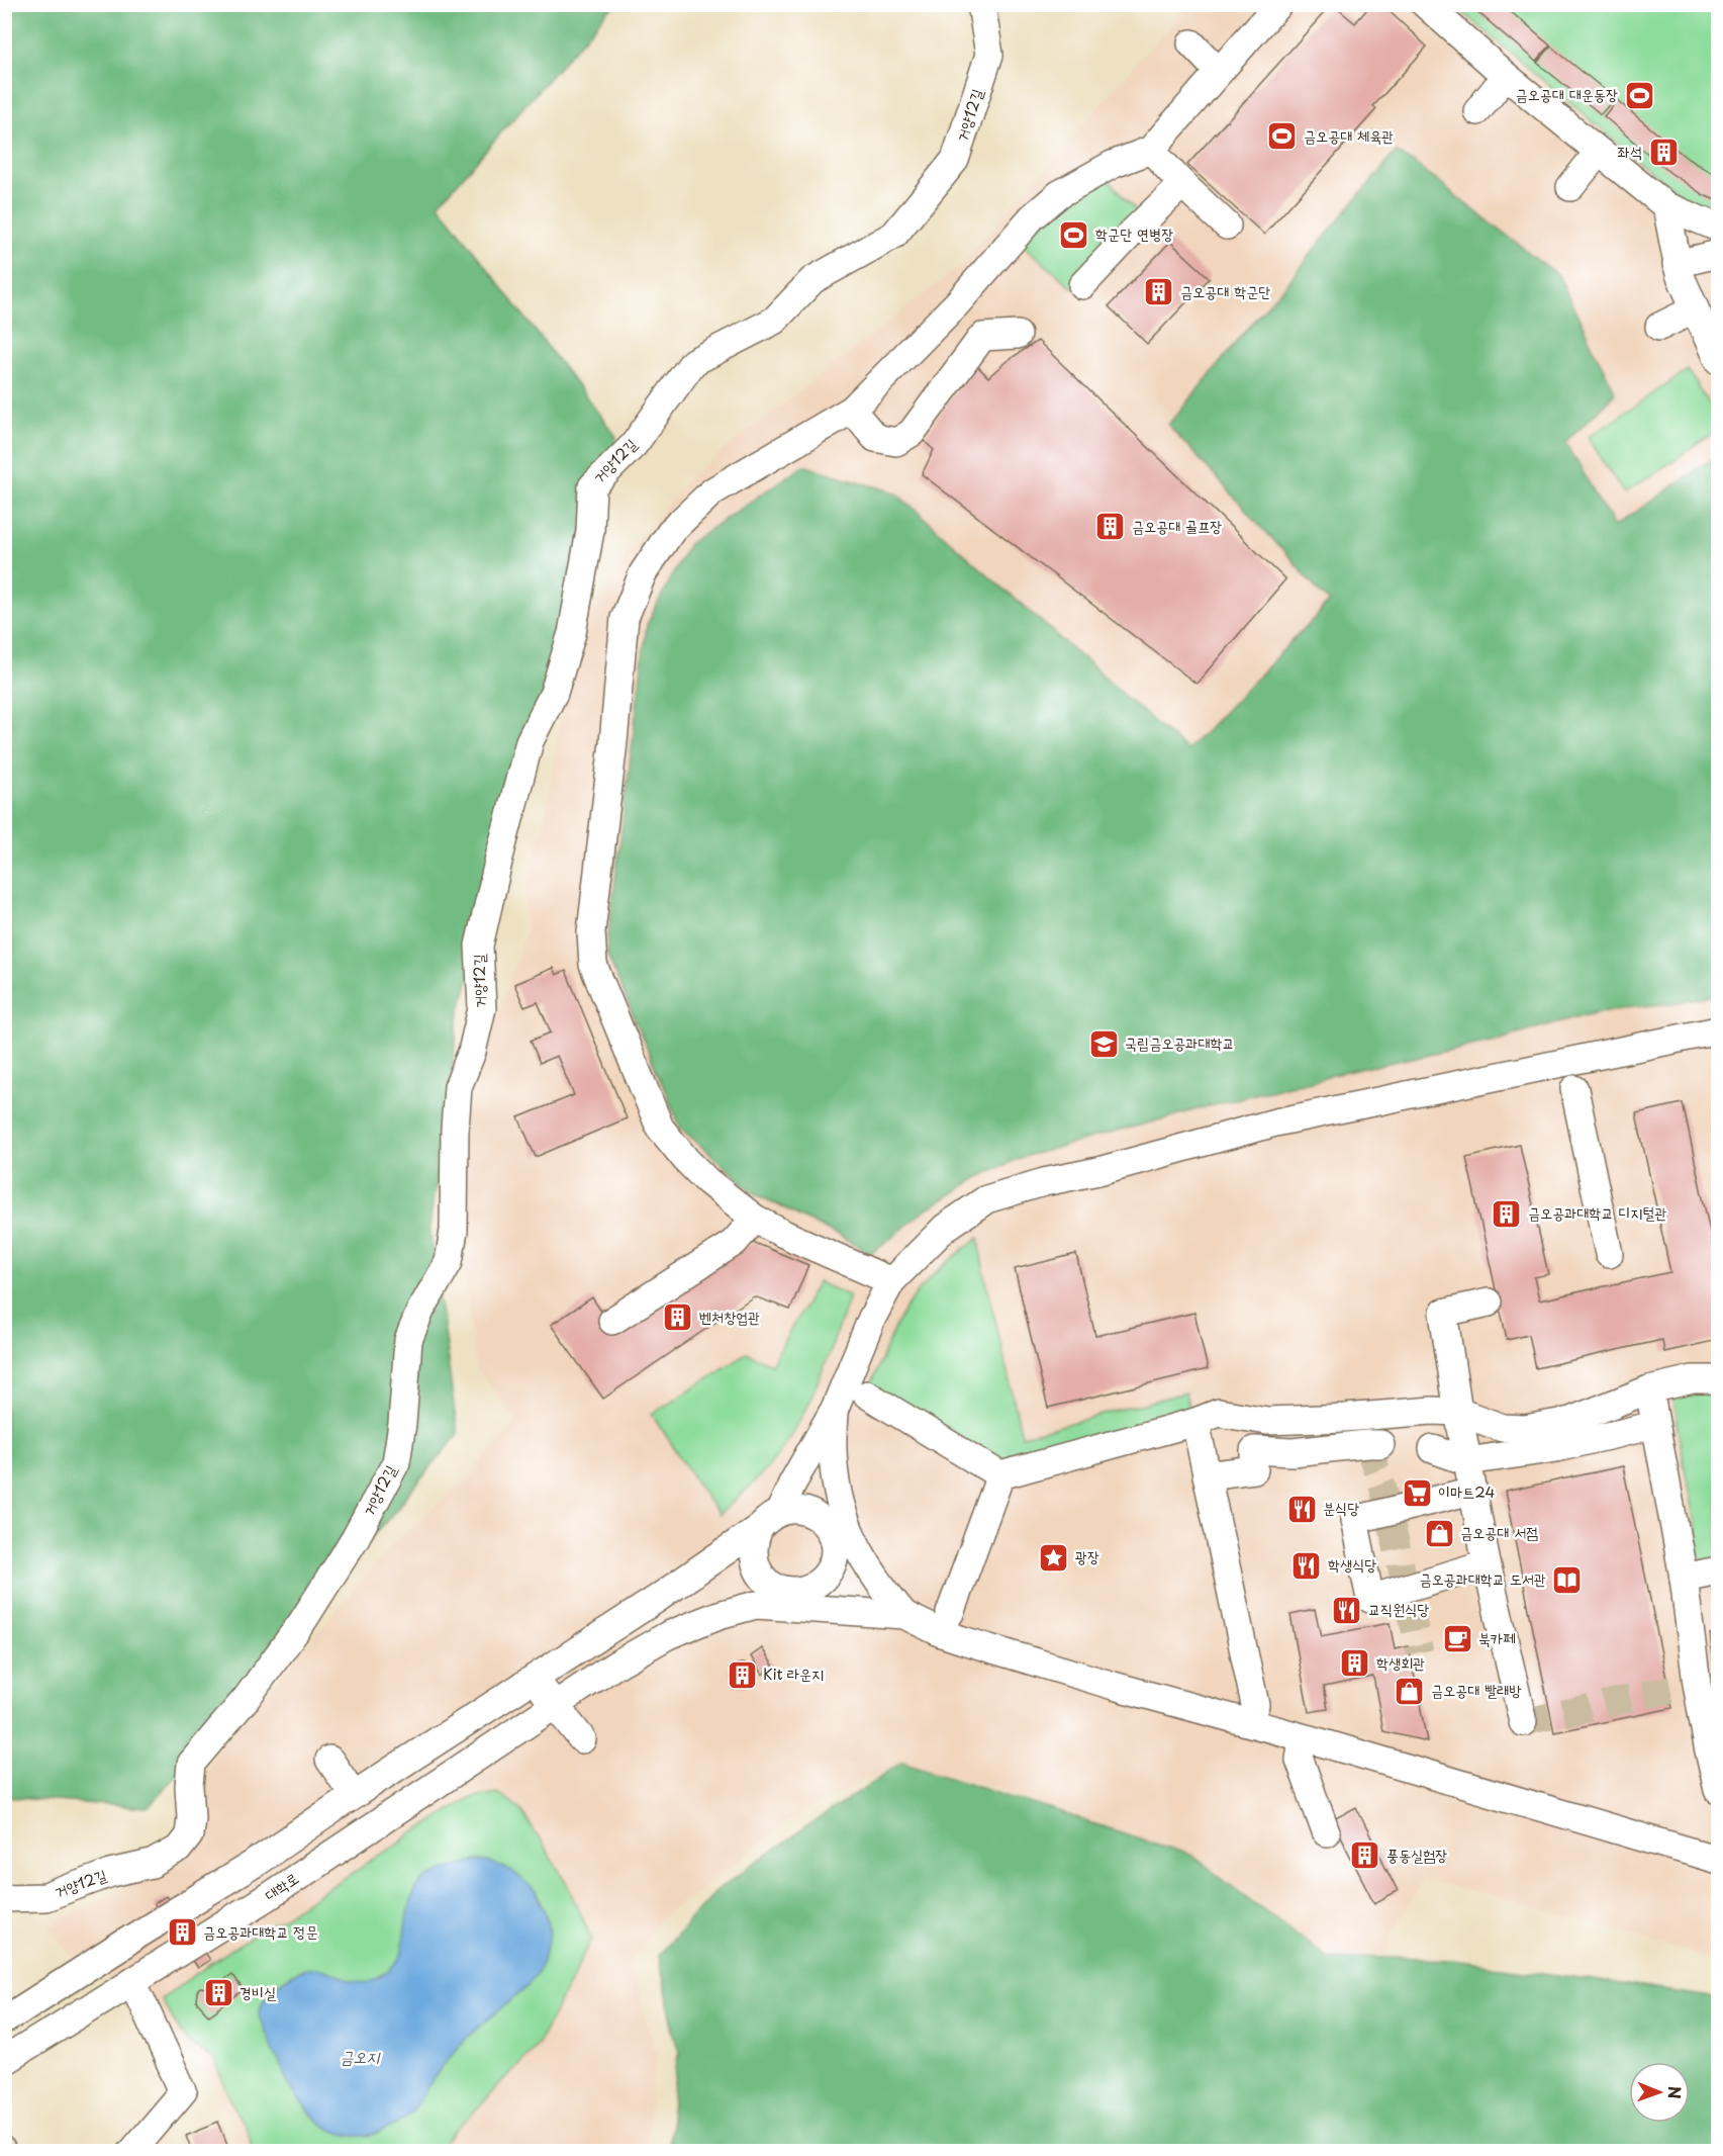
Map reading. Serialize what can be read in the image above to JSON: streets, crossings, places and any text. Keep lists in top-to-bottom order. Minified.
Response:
{"streets":{"street":["거양12길","대학로"]},"water":["금오지"],"places":{"sports":["금오공대 대운동장","금오공대 체육관","학군단 연병장"],"building":["좌석","금오공대 학군단","금오공대 골프장","금오공과대학교 디지털관","벤처창업관","학생회관","Kit 라운지","풍동실험장","금오공과대학교 정문","경비실"],"school or university":["국립금오공과대학교"],"supermarket":["이마트24"],"restaurant":["분식당","학생식당","교직원식당"],"shop":["금오공대 서점","금오공대 빨래방"],"place":["광장"],"library":["금오공과대학교 도서관"],"cafe":["북카페"]},"north":"right"}
